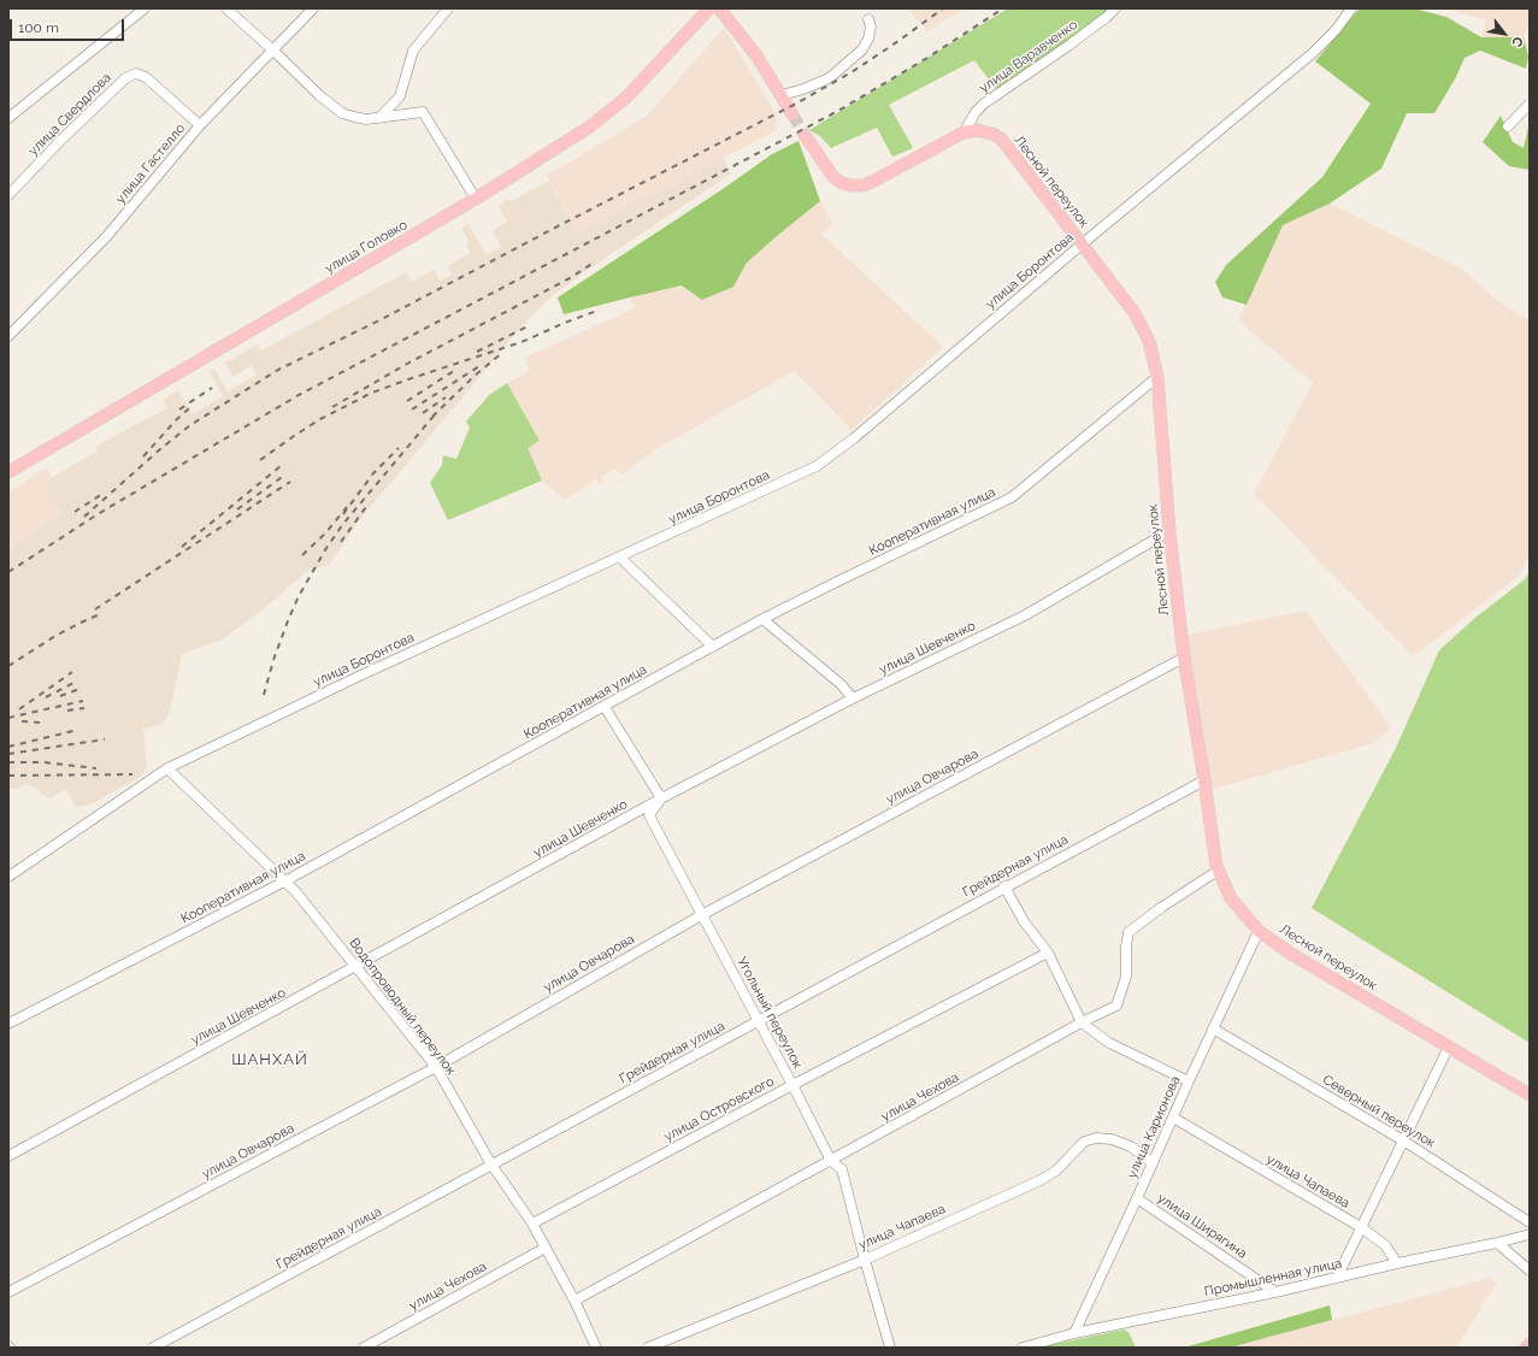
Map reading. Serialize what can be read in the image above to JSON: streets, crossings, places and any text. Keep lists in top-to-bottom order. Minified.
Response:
{"streets":{"main road":["Лесной переулок","улица Головко"],"street":["улица Варавченко","улица Свердлова","улица Гастелло","улица Боронтова","Кооперативная улица","улица Шевченко","улица Овчарова","Грейдерная улица","Водопроводный переулок","Угольный переулок","улица Чехова","улица Островского","Северный переулок","улица Карионова","улица Чапаева","улица Ширягина","Промышленная улица"]},"crossings":[["улица Варавченко","Лесной переулок"],["улица Свердлова","улица Гастелло"],["Лесной переулок","улица Боронтова"],["Лесной переулок","Кооперативная улица"],["Лесной переулок","улица Шевченко"],["Лесной переулок","улица Овчарова"],["Лесной переулок","Грейдерная улица"],["Лесной переулок","улица Чехова"],["Лесной переулок","улица Карионова"],["улица Боронтова","Водопроводный переулок"],["Кооперативная улица","Водопроводный переулок"],["улица Шевченко","Водопроводный переулок"],["улица Шевченко","Угольный переулок"],["улица Овчарова","Водопроводный переулок"],["улица Овчарова","Угольный переулок"],["Грейдерная улица","Водопроводный переулок"],["Грейдерная улица","Угольный переулок"],["Водопроводный переулок","улица Чехова"],["Водопроводный переулок","улица Островского"],["Угольный переулок","улица Чехова"],["Угольный переулок","улица Островского"],["Угольный переулок","улица Чапаева"],["Северный переулок","улица Карионова"],["улица Карионова","улица Чапаева"],["улица Карионова","улица Ширягина"],["улица Карионова","Промышленная улица"],["улица Чапаева","Промышленная улица"],["улица Ширягина","Промышленная улица"]],"districts":["ШАНХАЙ"],"scale_bar":"100 m","north":"bottom right"}
